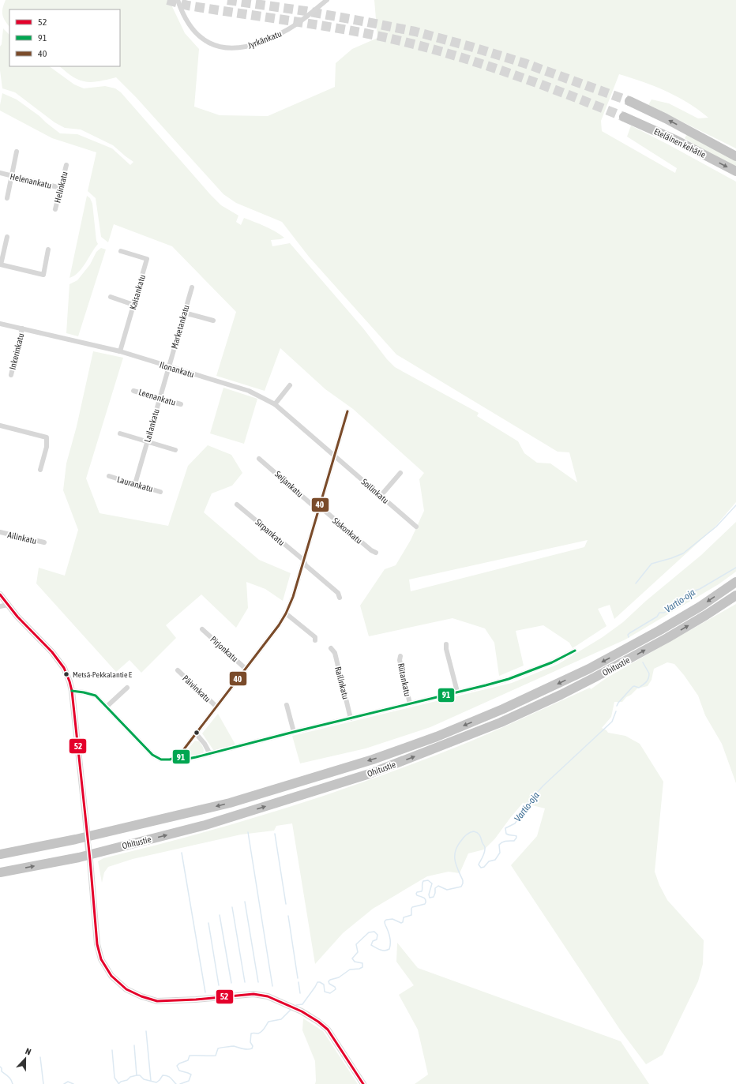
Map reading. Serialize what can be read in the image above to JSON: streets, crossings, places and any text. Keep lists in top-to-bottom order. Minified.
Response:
{"streets":{"highway":["Eteläinen kehätie","Ohitustie"],"street":["Jyrkänkatu","Helenankatu","Helinkatu","Kaisankatu","Marketankatu","Inkerinkatu","Ilonankatu","Leenankatu","Lailankatu","Laurankatu","Seijankatu","Soilinkatu","Siskonkatu","Sirpankatu","Ailinkatu","Pirjonkatu","Riitankatu","Railinkatu","Päivinkatu"]},"crossings":[["Helenankatu","Helinkatu"],["Kaisankatu","Ilonankatu"],["Marketankatu","Ilonankatu"],["Marketankatu","Lailankatu"],["Inkerinkatu","Ilonankatu"],["Ilonankatu","Lailankatu"],["Ilonankatu","Soilinkatu"],["Leenankatu","Lailankatu"],["Lailankatu","Laurankatu"],["Seijankatu","Siskonkatu"]],"water":["Vartio-oja"],"places":["Metsä-Pekkalantie E"],"lines":["transit line 40","transit line 52","transit line 91"],"legend":["52","91","40"],"north":"top"}
